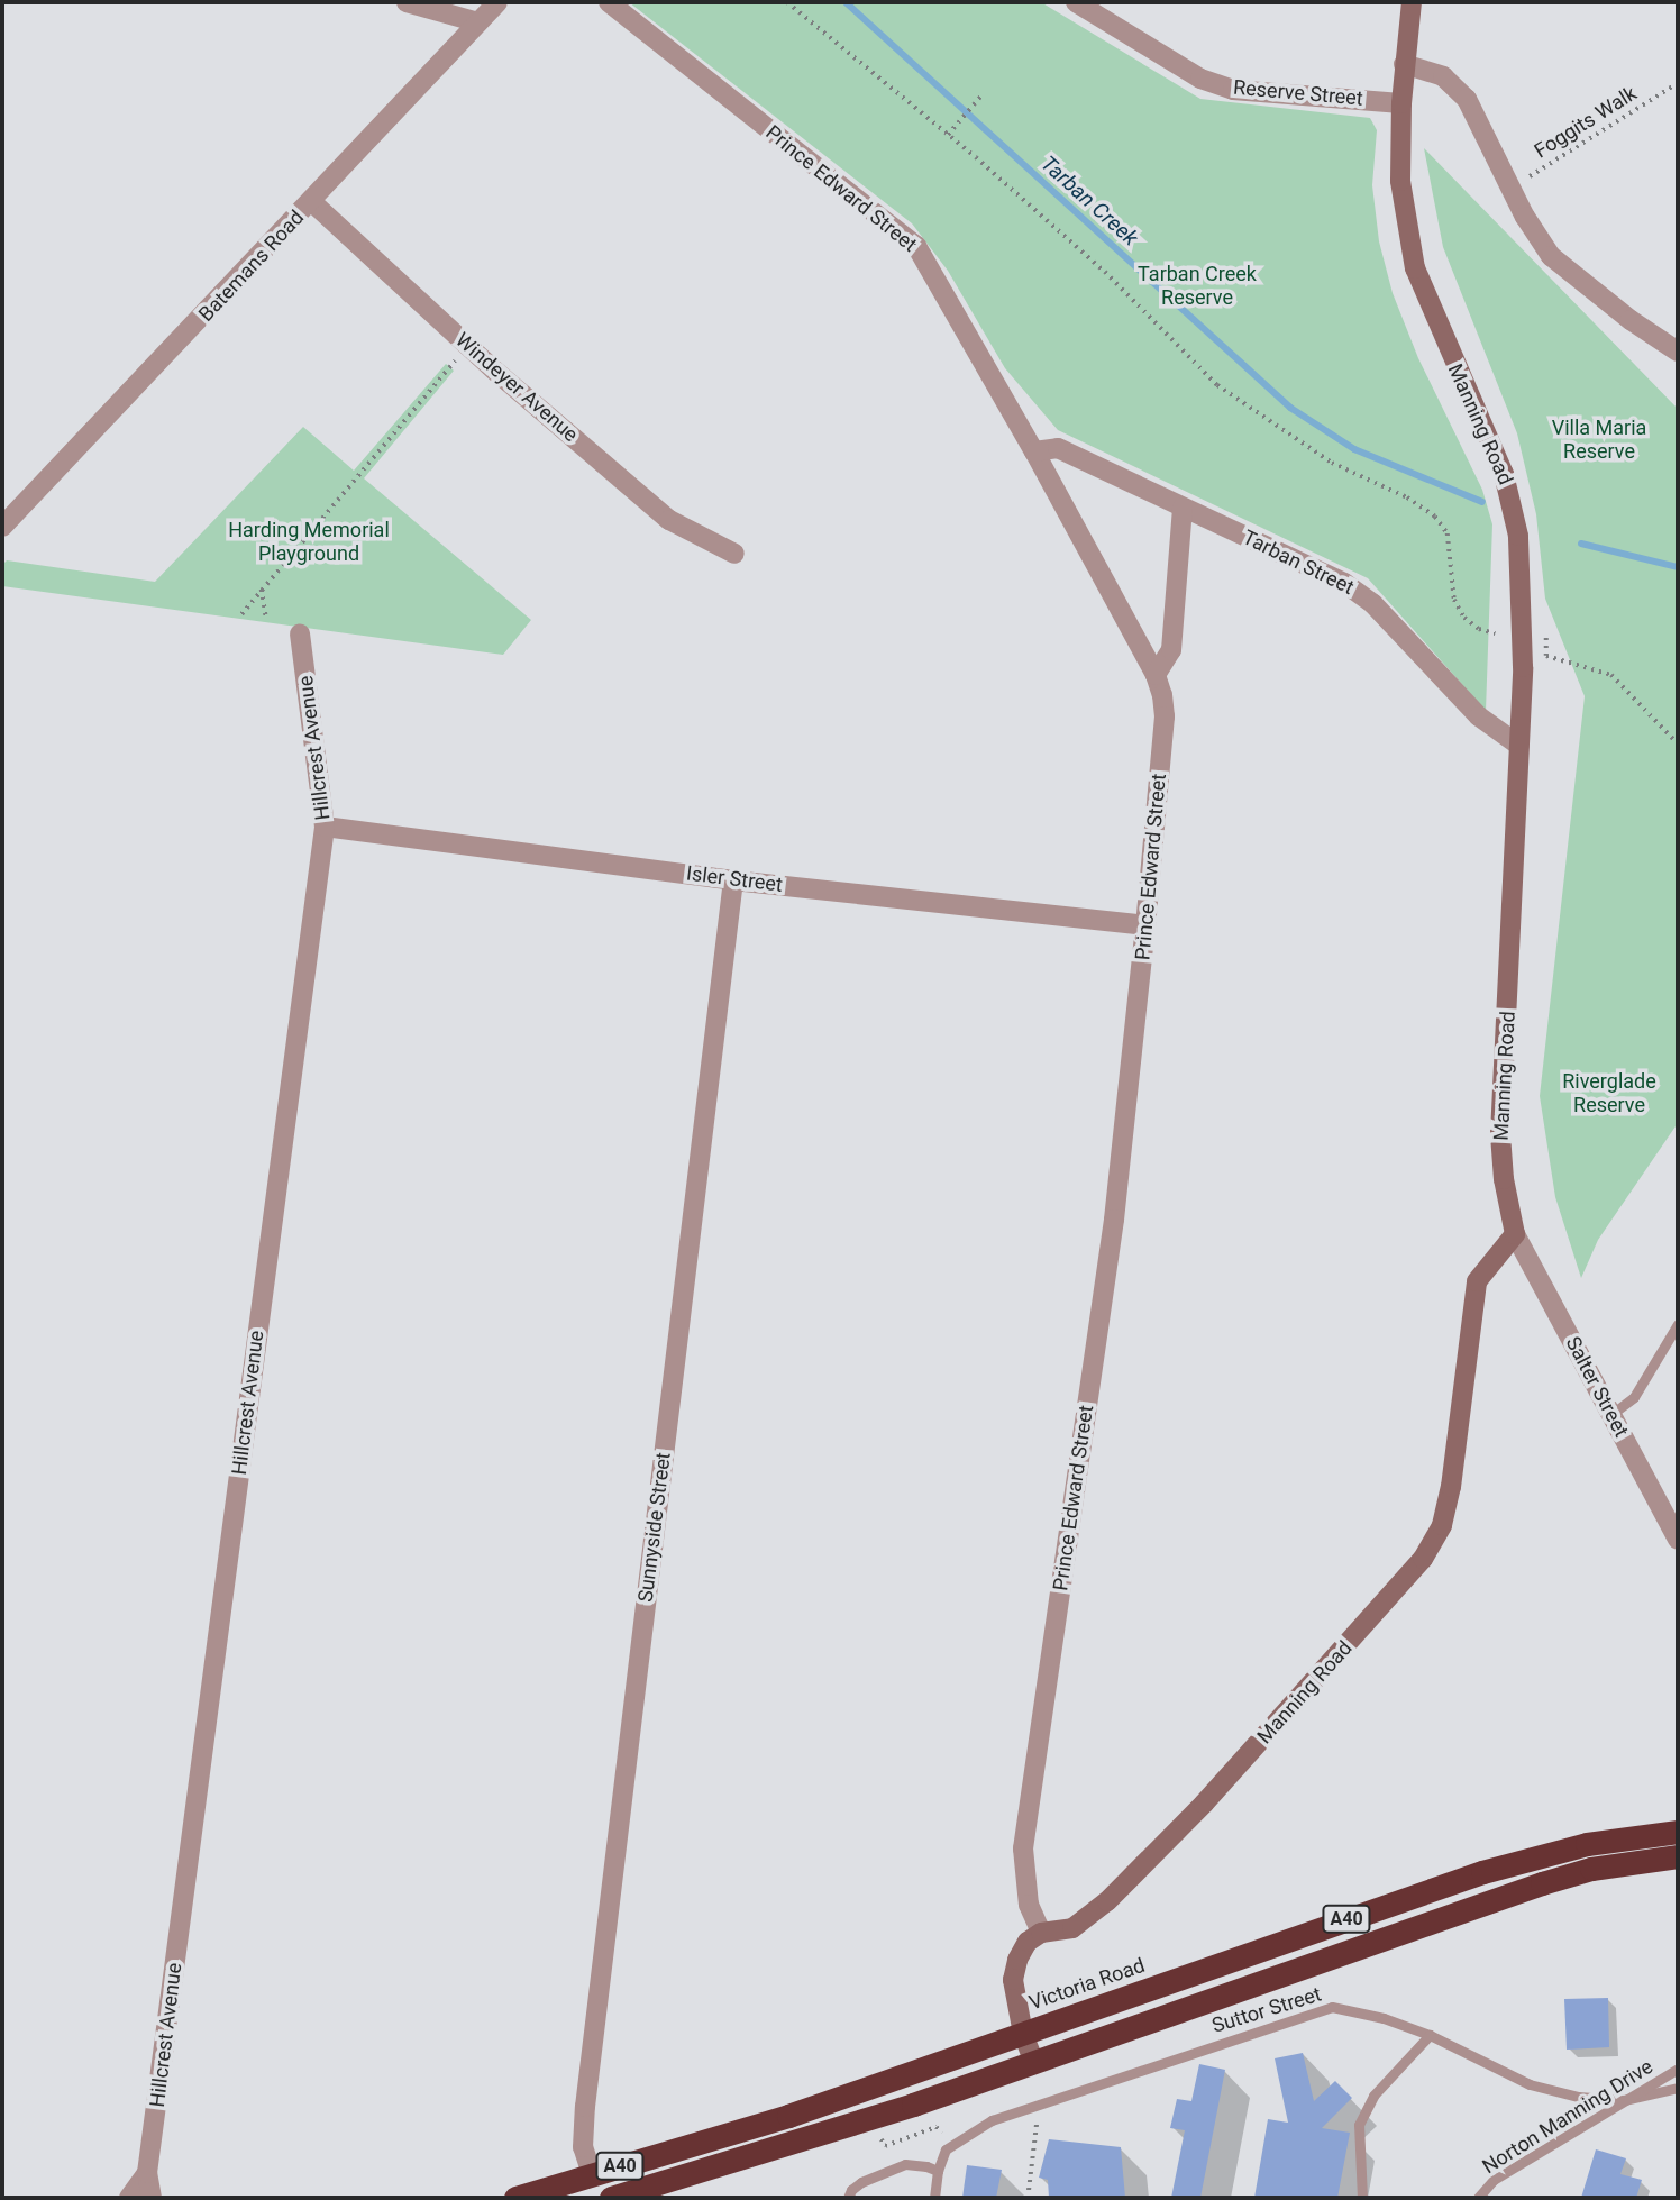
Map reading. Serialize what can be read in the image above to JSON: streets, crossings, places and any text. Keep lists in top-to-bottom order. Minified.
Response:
{"streets":{"highway":["A40","Victoria Road"],"street":["Reserve Street","Prince Edward Street","Batemans Road","Windeyer Avenue","Manning Road","Tarban Street","Hillcrest Avenue","Isler Street","Salter Street","Sunnyside Street"],"lane":["Suttor Street","Norton Manning Drive"],"path":["Foggits Walk"]},"crossings":[["Reserve Street","Manning Road"],["Prince Edward Street","Manning Road"],["Prince Edward Street","Tarban Street"],["Prince Edward Street","Isler Street"],["Batemans Road","Windeyer Avenue"],["Manning Road","Tarban Street"],["Manning Road","Salter Street"],["Hillcrest Avenue","Isler Street"],["Isler Street","Sunnyside Street"],["Sunnyside Street","Victoria Road"],["Suttor Street","Norton Manning Drive"]],"water":["Tarban Creek"],"parks":["Tarban Creek Reserve","Villa Maria Reserve","Harding Memorial Playground","Riverglade Reserve"]}
